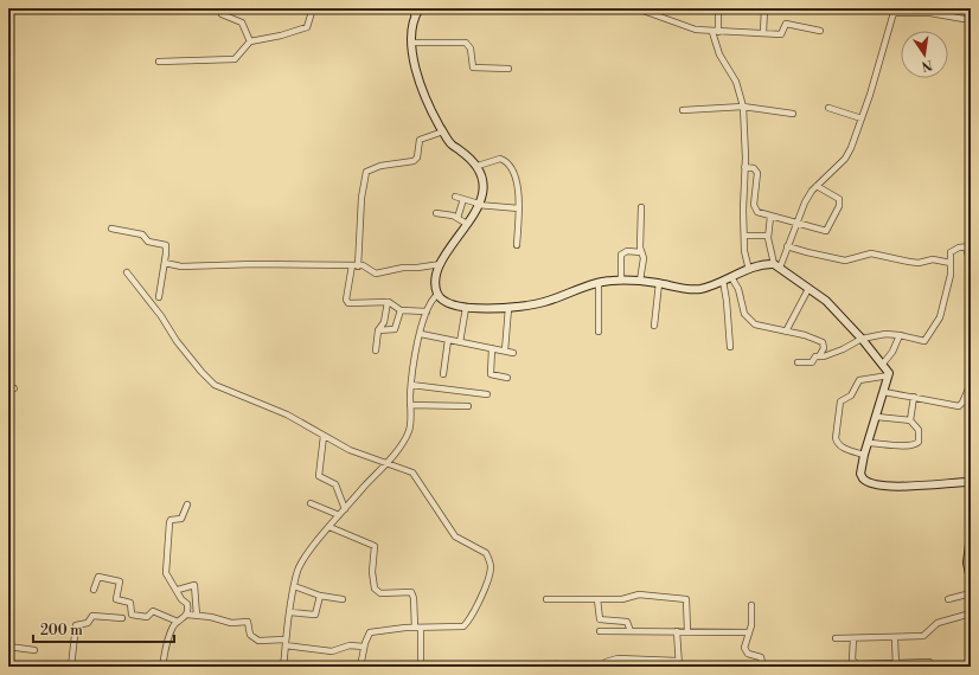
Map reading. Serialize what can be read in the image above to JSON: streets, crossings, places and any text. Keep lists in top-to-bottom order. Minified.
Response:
{"scale_bar":"200 m","north":"bottom"}
